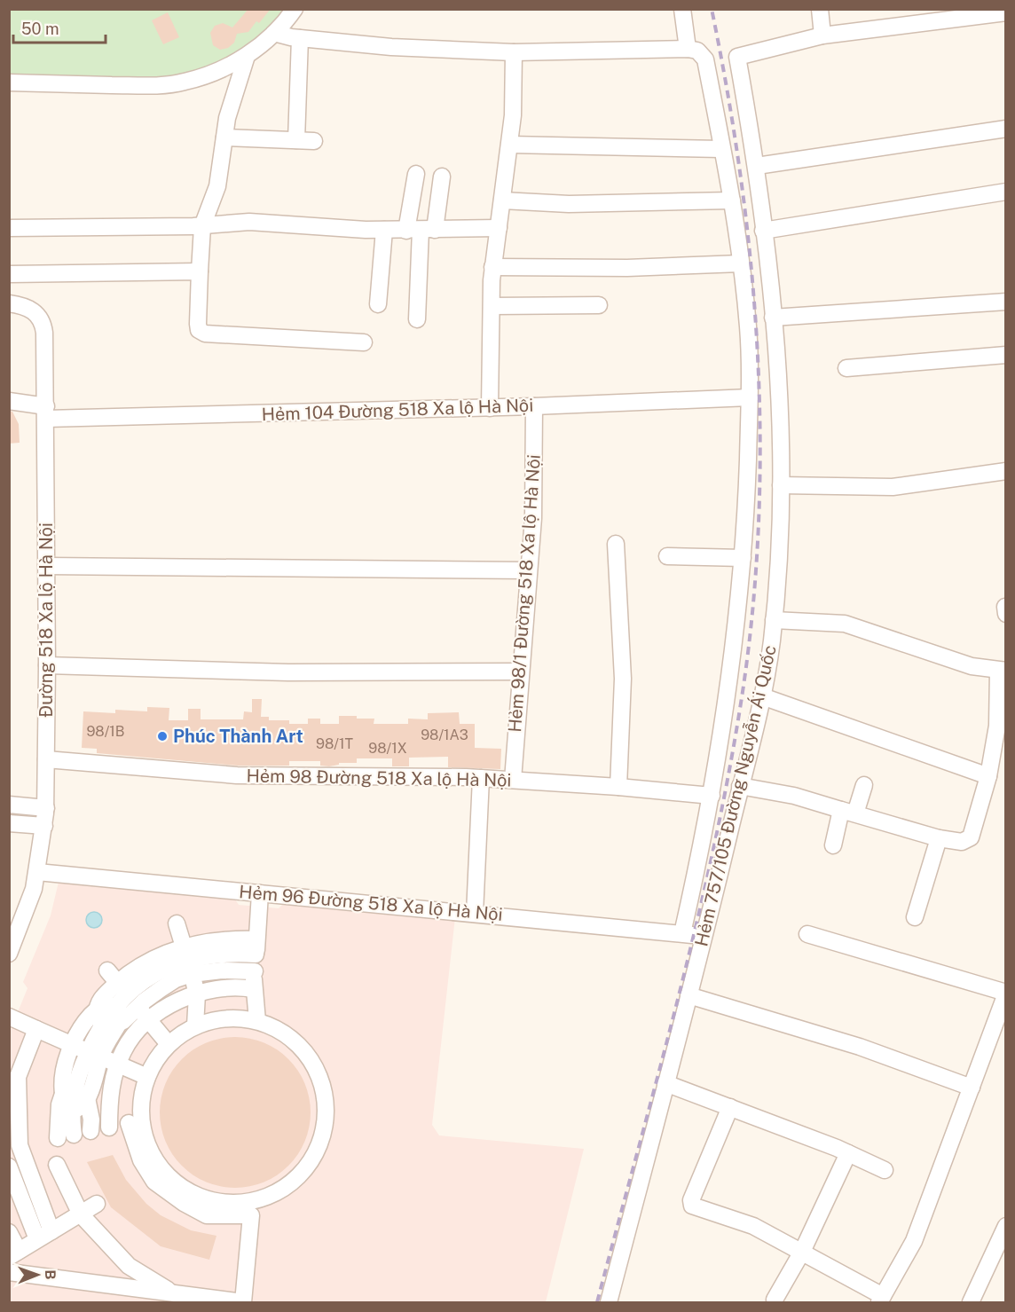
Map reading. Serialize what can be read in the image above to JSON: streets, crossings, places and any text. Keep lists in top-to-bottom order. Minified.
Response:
{"streets":{"street":["Hẻm 104 Đường 518 Xa lộ Hà Nội","Hẻm 98/1 Đường 518 Xa lộ Hà Nội","Đường 518 Xa lộ Hà Nội","Hẻm 98 Đường 518 Xa lộ Hà Nội","Hẻm 757/105 Đường Nguyễn Ái Quốc","Hẻm 96 Đường 518 Xa lộ Hà Nội"]},"crossings":[["Hẻm 104 Đường 518 Xa lộ Hà Nội","Hẻm 98/1 Đường 518 Xa lộ Hà Nội"],["Hẻm 104 Đường 518 Xa lộ Hà Nội","Đường 518 Xa lộ Hà Nội"],["Hẻm 98/1 Đường 518 Xa lộ Hà Nội","Hẻm 98 Đường 518 Xa lộ Hà Nội"],["Đường 518 Xa lộ Hà Nội","Hẻm 98 Đường 518 Xa lộ Hà Nội"],["Đường 518 Xa lộ Hà Nội","Hẻm 96 Đường 518 Xa lộ Hà Nội"],["Hẻm 757/105 Đường Nguyễn Ái Quốc","Hẻm 96 Đường 518 Xa lộ Hà Nội"]],"places":["Phúc Thành Art"],"house_numbers":["98/1B","98/1A3","98/1T","98/1X"],"scale_bar":"50 m","north":"right"}
